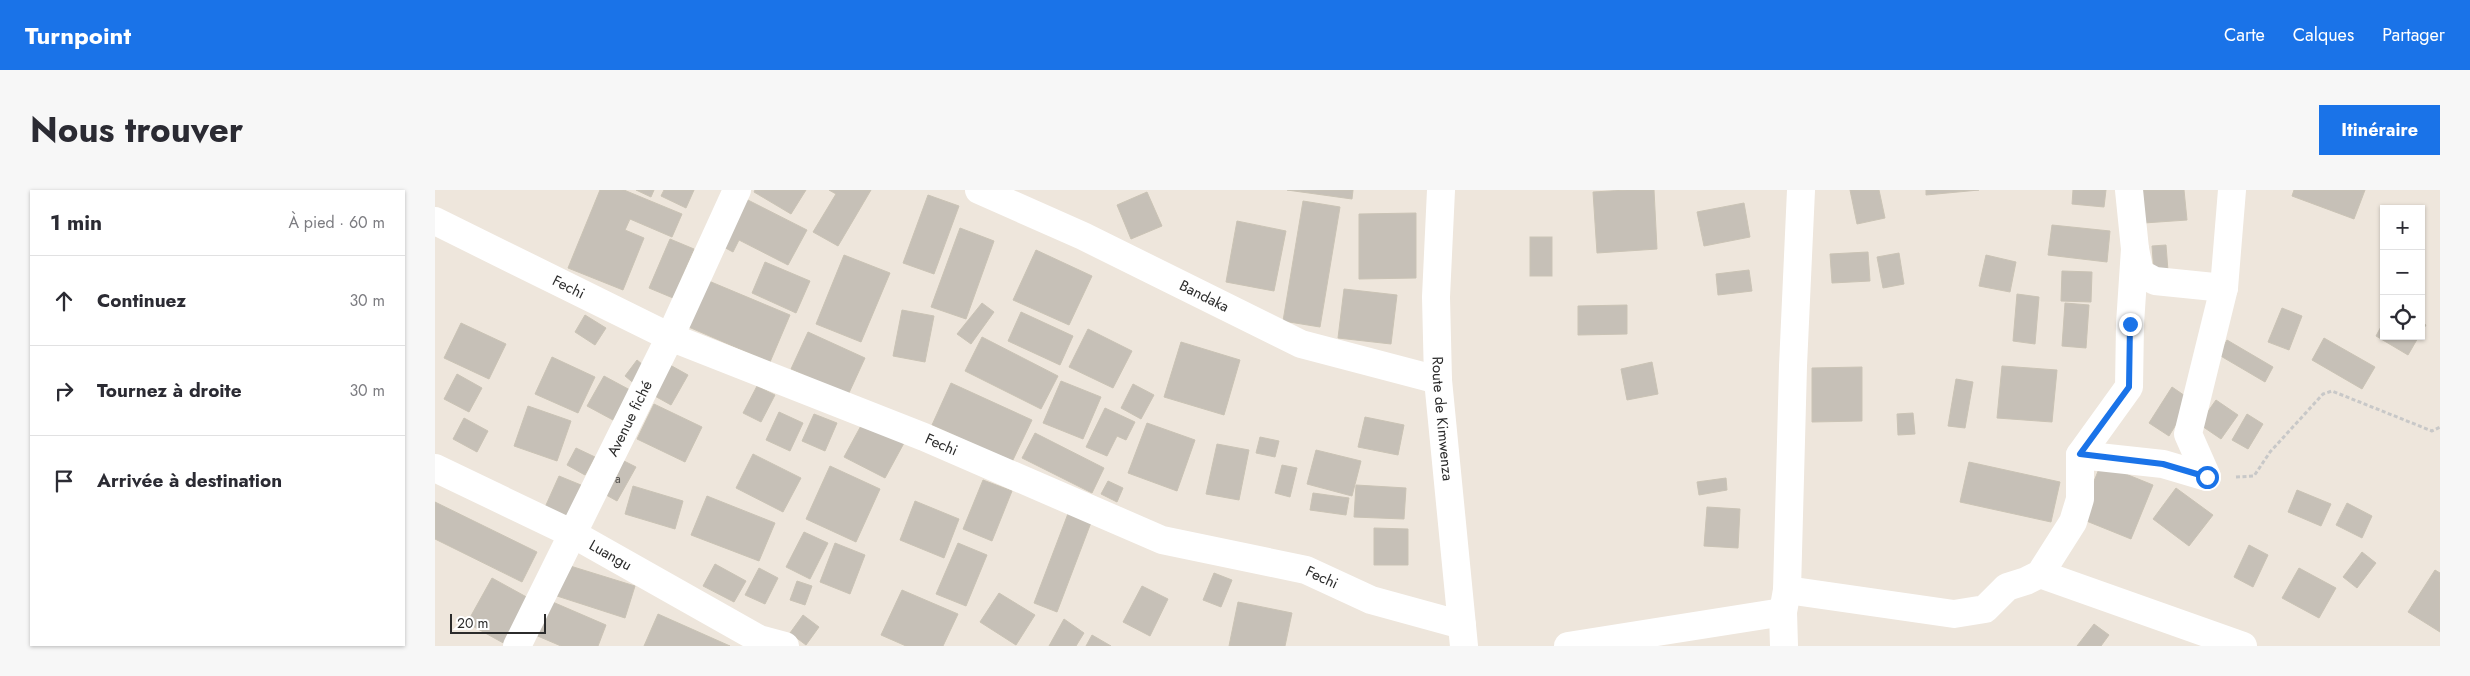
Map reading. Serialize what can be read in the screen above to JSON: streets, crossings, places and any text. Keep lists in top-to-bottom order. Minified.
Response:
{"streets":{"street":["Fechi","Bandaka","Route de Kimwenza","Avenue fiché","Luangu"]},"crossings":[["Fechi","Route de Kimwenza"],["Fechi","Avenue fiché"],["Bandaka","Route de Kimwenza"],["Avenue fiché","Luangu"]],"house_numbers":["a"],"scale_bar":"20 m","page":{"header":"Turnpoint","nav":["Carte","Calques","Partager"],"title":"Nous trouver","buttons":"Itinéraire","heading":["1 min","À pied · 60 m"],"map_buttons":["+","−"],"list":[["Continuez","30 m"],["Tournez à droite","30 m"],"Arrivée à destination"],"scale":"20 m"}}
